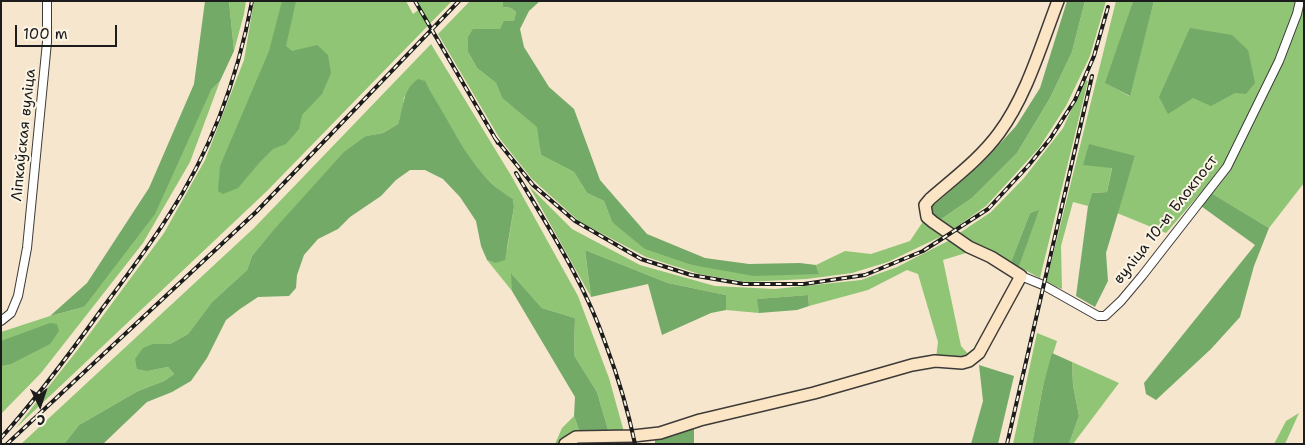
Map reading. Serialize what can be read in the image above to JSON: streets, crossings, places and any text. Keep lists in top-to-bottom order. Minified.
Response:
{"streets":{"street":["Ліпкаўская вуліца","вуліца 10-ы Блокпост"]},"scale_bar":"100 m","north":"bottom"}
